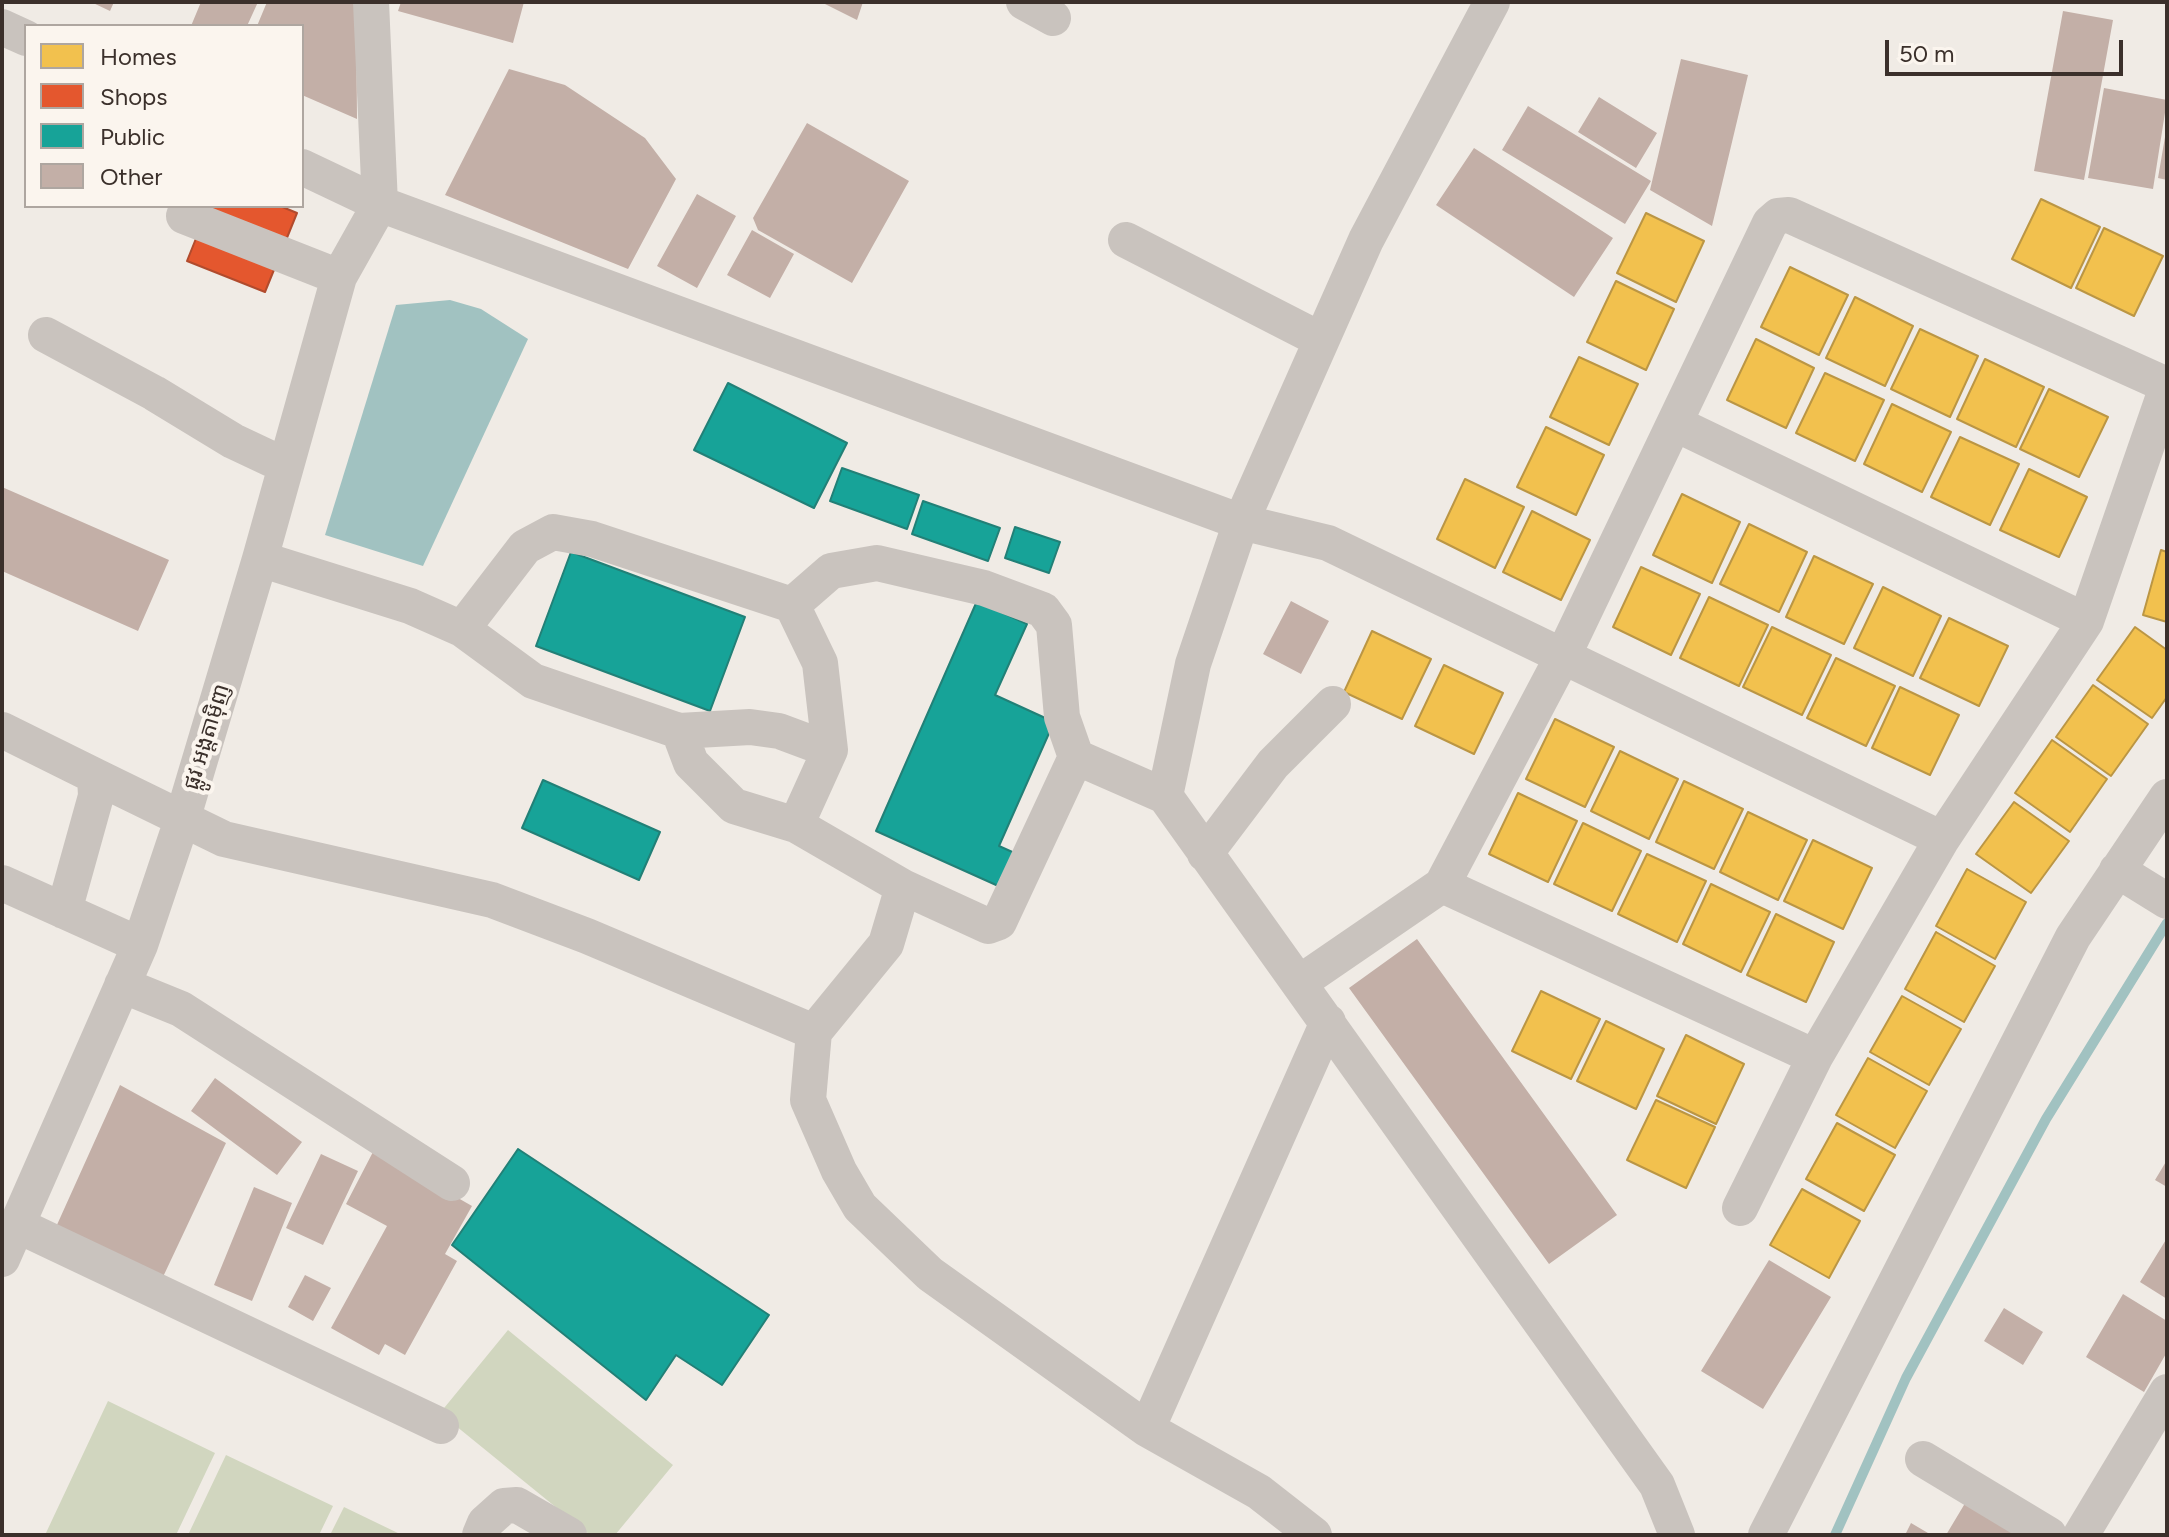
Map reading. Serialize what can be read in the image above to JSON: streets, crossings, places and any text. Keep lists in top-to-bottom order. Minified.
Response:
{"streets":{"street":["ផ្លូវ អង្តតាម៉ិញ"]},"legend":["Homes","Shops","Public","Other"],"scale_bar":"50 m"}
